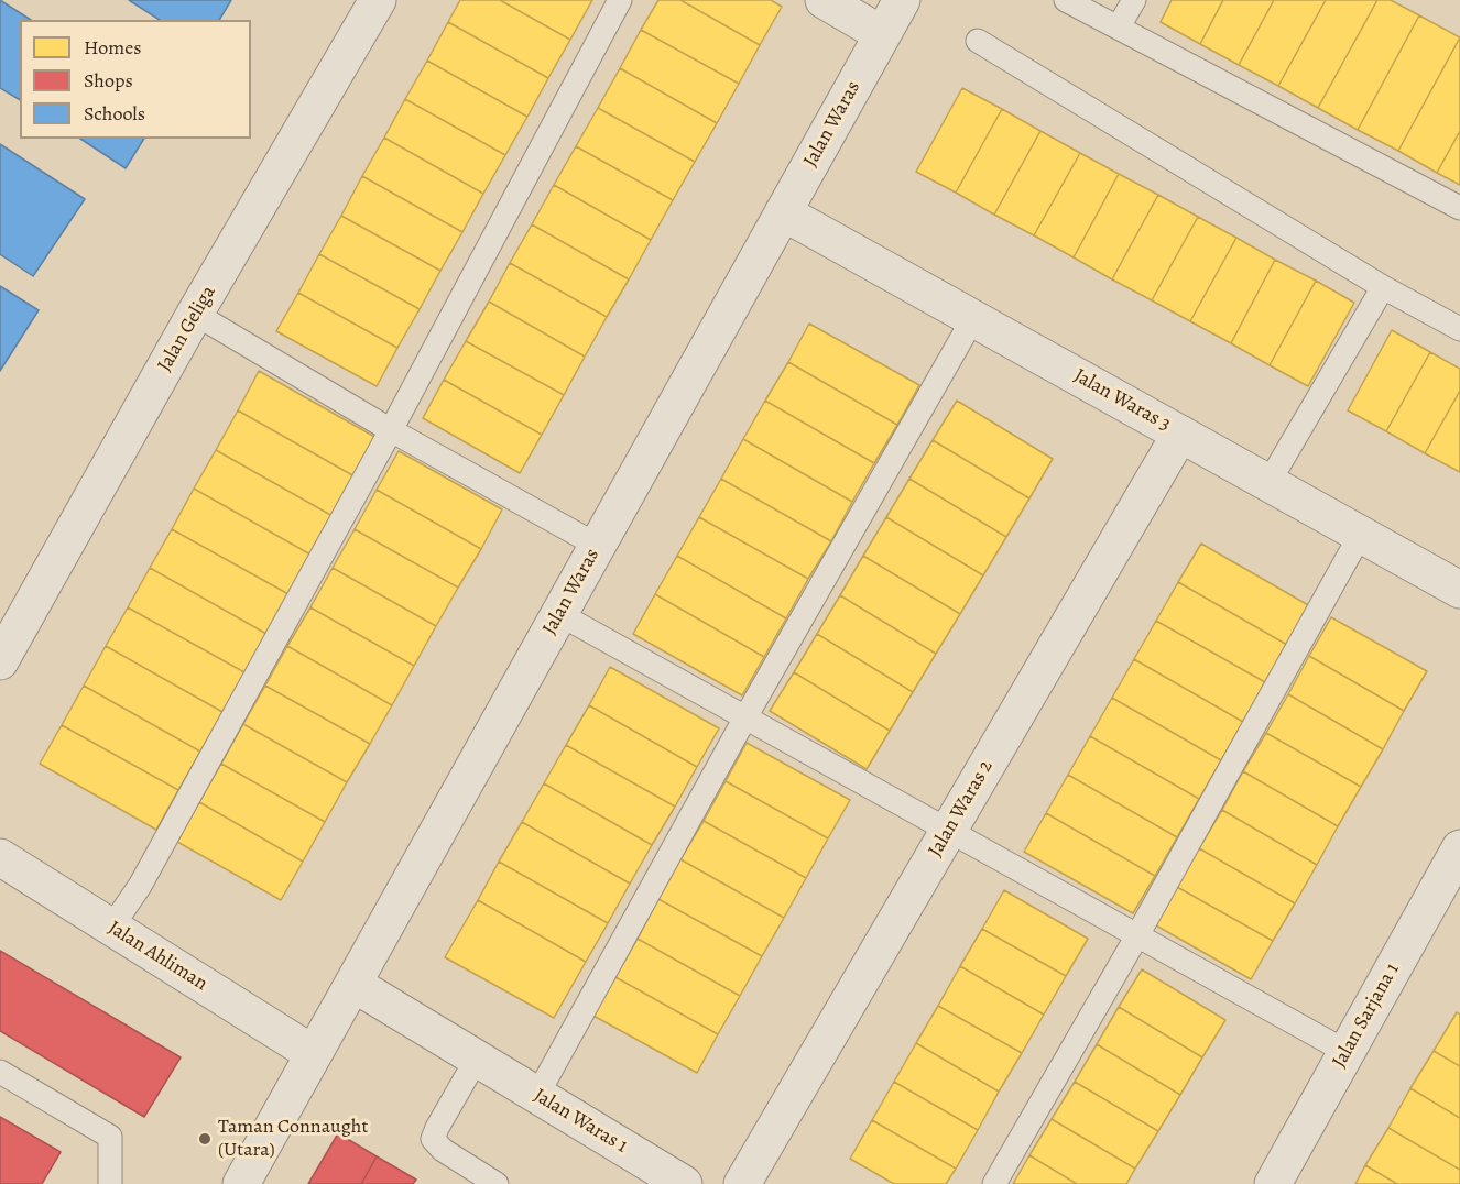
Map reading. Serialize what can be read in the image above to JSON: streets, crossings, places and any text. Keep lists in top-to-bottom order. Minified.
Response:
{"streets":{"street":["Jalan Waras","Jalan Geliga","Jalan Waras 3","Jalan Waras 2","Jalan Ahliman","Jalan Sarjana 1","Jalan Waras 1"]},"crossings":[["Jalan Waras","Jalan Waras 3"],["Jalan Waras","Jalan Ahliman"],["Jalan Waras","Jalan Waras 1"],["Jalan Waras 3","Jalan Waras 2"]],"places":["Taman Connaught (Utara)"],"legend":["Homes","Shops","Schools"]}
